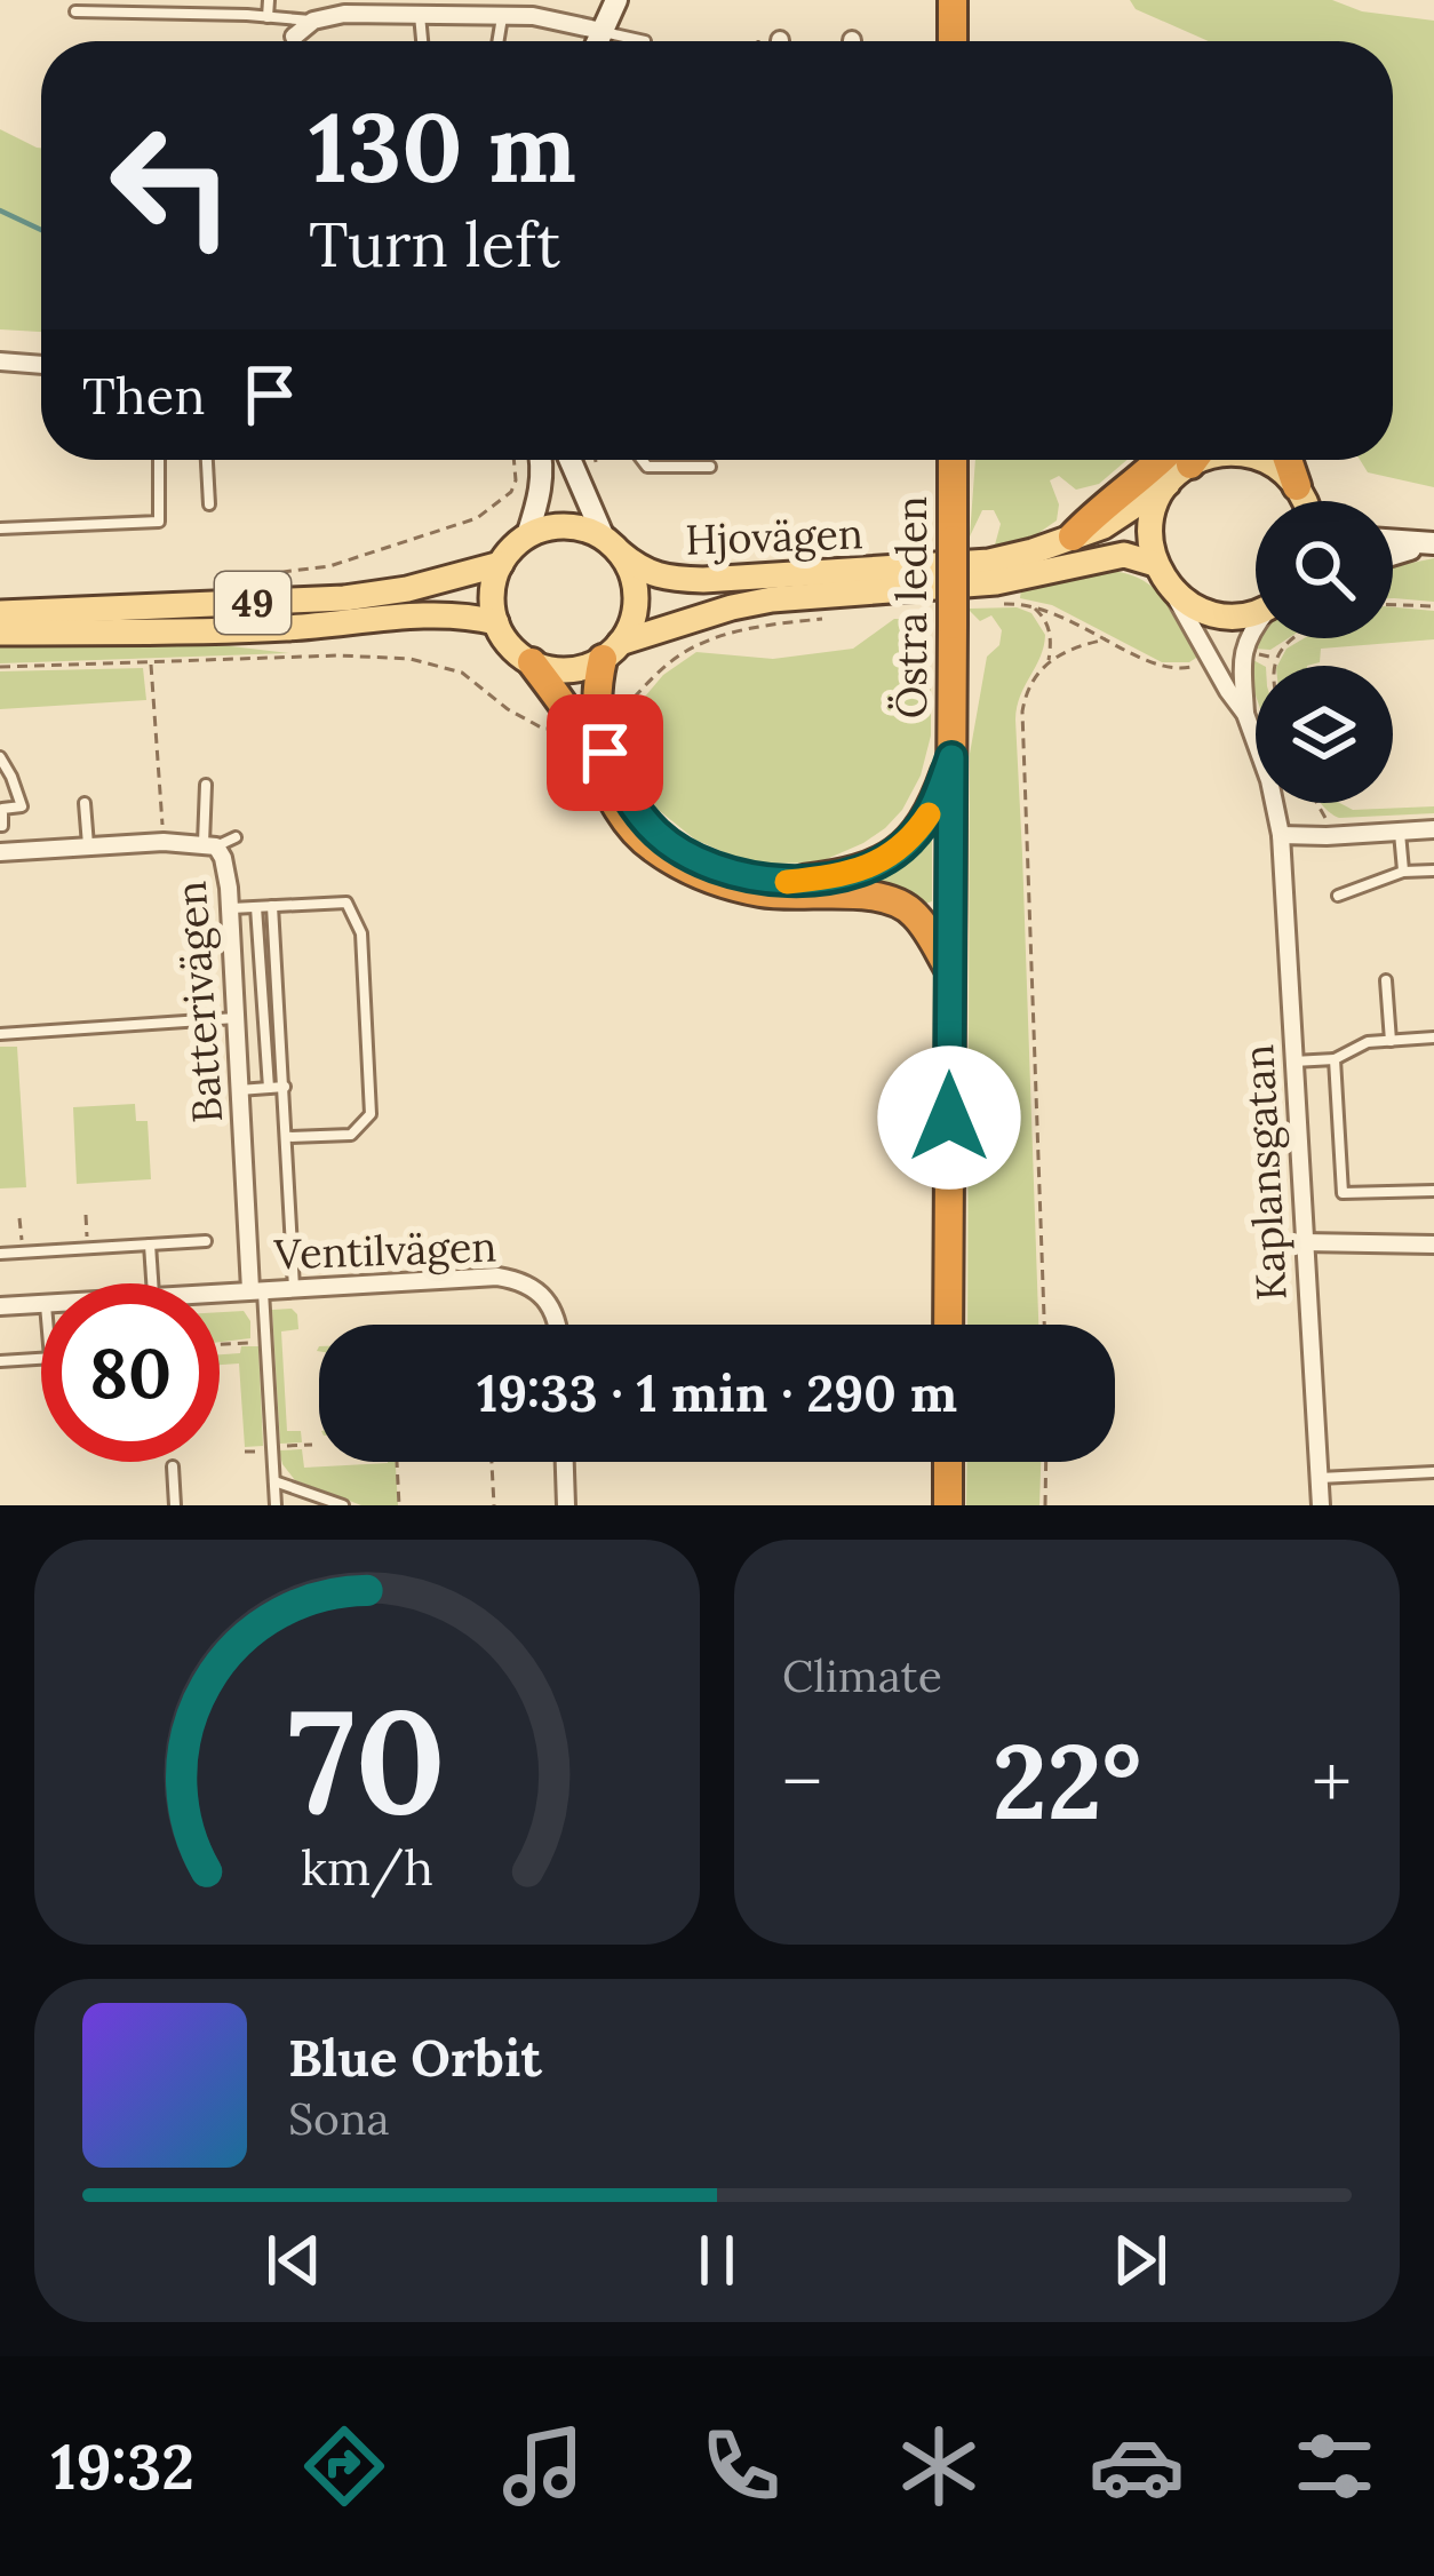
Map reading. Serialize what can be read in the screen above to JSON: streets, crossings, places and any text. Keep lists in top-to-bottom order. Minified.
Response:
{"streets":{"highway":["Östra leden"],"main road":["Hjovägen","49"],"street":["Batterivägen","Kaplansgatan","Ventilvägen"]},"crossings":[["Hjovägen","49"],["Batterivägen","Ventilvägen"]],"page":{"turn":["130 m","Turn left"],"then":"Then","limit":"80","trip":"19:33 · 1 min · 290 m","tile":"Climate","heat":["−","22°","+"],"song":["Blue Orbit","Sona"],"tabs":"19:32","gauge":["70","km/h"]}}
